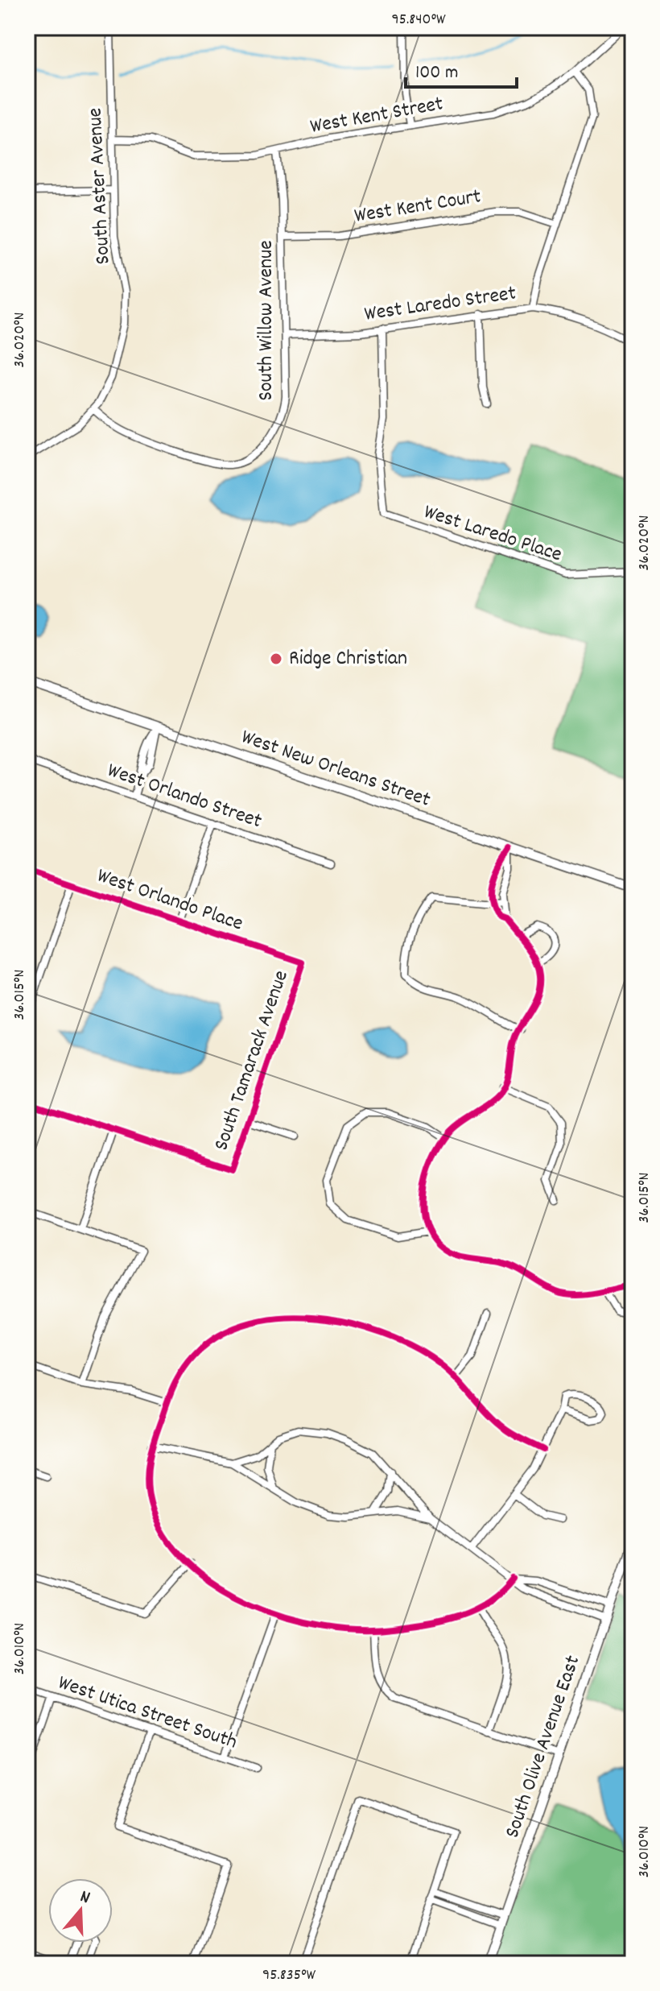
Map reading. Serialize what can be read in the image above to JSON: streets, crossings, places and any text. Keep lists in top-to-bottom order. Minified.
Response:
{"streets":{"street":["West Kent Street","South Aster Avenue","West Kent Court","West Laredo Street","South Willow Avenue","West Laredo Place","West New Orleans Street","West Orlando Street","West Orlando Place","South Tamarack Avenue","West Utica Street South","South Olive Avenue East"]},"crossings":[["West Kent Street","South Aster Avenue"],["West Kent Street","South Willow Avenue"],["South Aster Avenue","South Willow Avenue"],["West Kent Court","South Willow Avenue"],["West Laredo Street","South Willow Avenue"],["West Laredo Street","West Laredo Place"],["West Orlando Place","South Tamarack Avenue"]],"places":["Ridge Christian"],"scale_bar":"100 m","north":"top","coordinates":["95.840°W","36.020°N","36.015°N","36.010°N","95.835°W"]}
